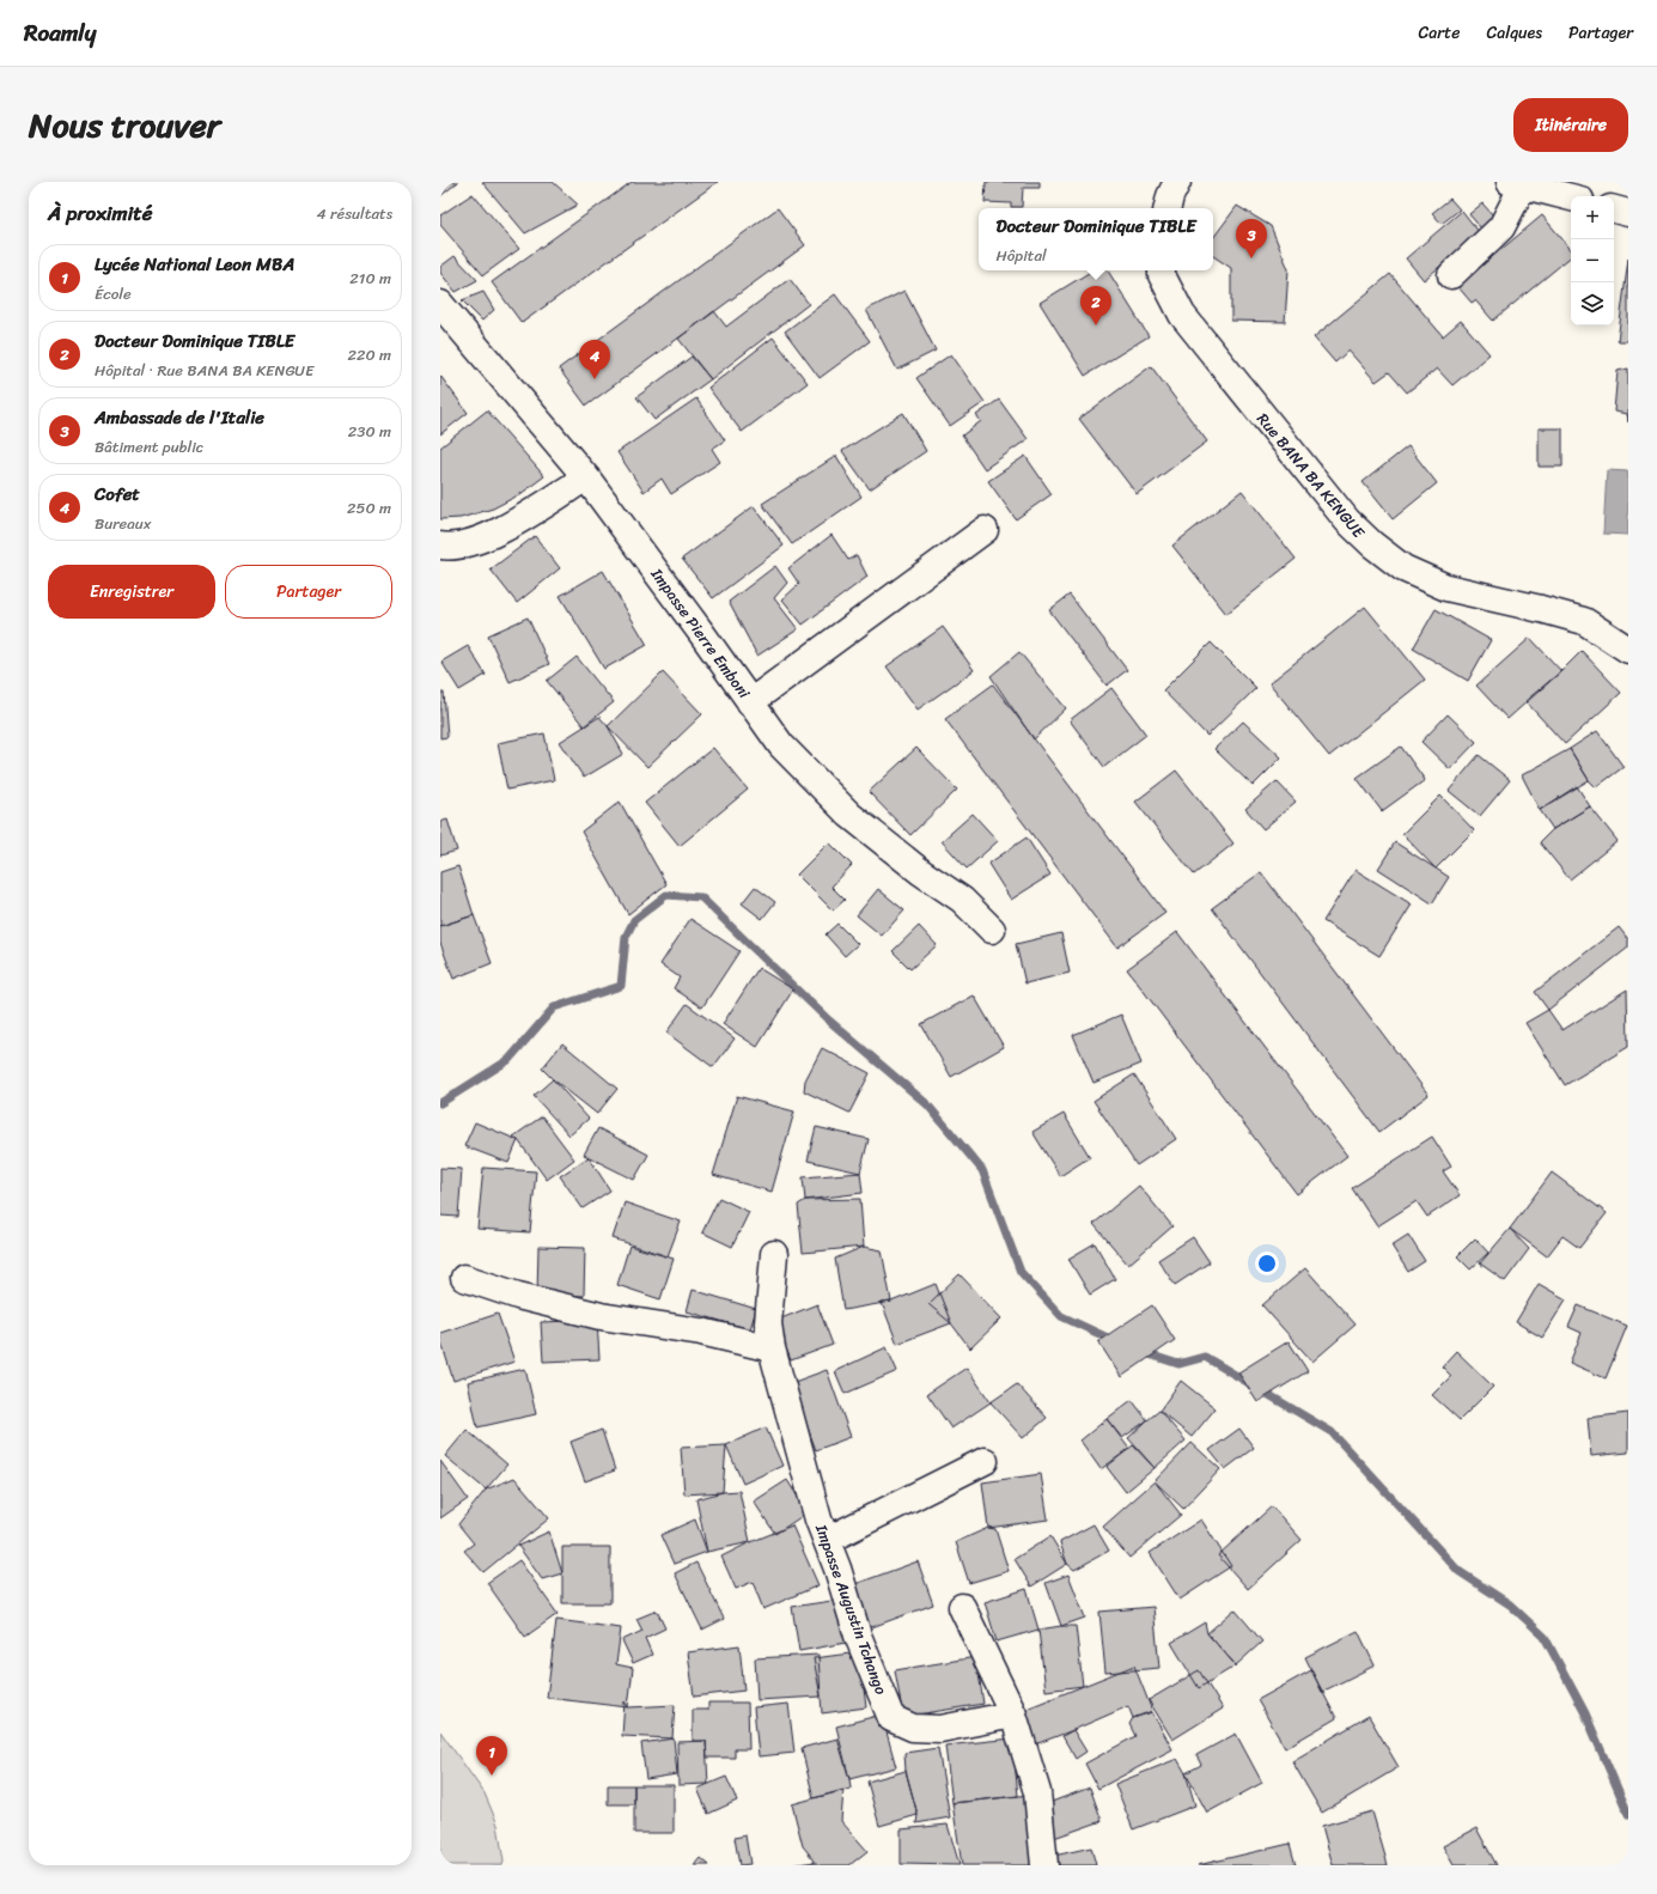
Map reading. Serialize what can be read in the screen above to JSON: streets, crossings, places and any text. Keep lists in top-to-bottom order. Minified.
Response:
{"streets":{"street":["Rue BANA BA KENGUE","Impasse Pierre Emboni","Impasse Augustin Tchango"]},"page":{"header":"Roamly","nav":["Carte","Calques","Partager"],"title":"Nous trouver","buttons":["Itinéraire",["Enregistrer","Partager"]],"heading":["À proximité","4 résultats"],"map_buttons":["+","−"],"popup":["Docteur Dominique TIBLE","Hôpital"],"pins":["3","2","4","1"],"list":[{"mark":"1","name":"Lycée National Leon MBA","note":"École","value":"210 m"},{"mark":"2","name":"Docteur Dominique TIBLE","note":"Hôpital · Rue BANA BA KENGUE","value":"220 m"},{"mark":"3","name":"Ambassade de l'Italie","note":"Bâtiment public","value":"230 m"},{"mark":"4","name":"Cofet","note":"Bureaux","value":"250 m"}]}}
